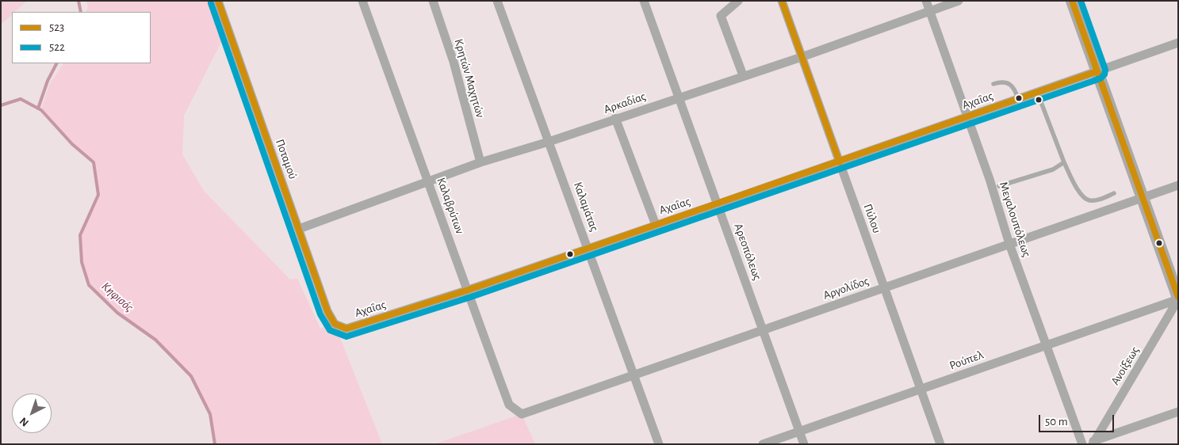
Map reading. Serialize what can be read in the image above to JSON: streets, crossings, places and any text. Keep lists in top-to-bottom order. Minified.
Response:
{"streets":{"street":["Κρητών Μαχητών","Αχαΐας","Αρκαδίας","Ποταμού","Καλαβρύτων","Καλαμάτας","Πύλου","Μεγαλουπόλεως","Αρεοπόλεως","Αργολίδος","Ρούπελ","Ανοίξεως"]},"crossings":[["Κρητών Μαχητών","Αρκαδίας"],["Αχαΐας","Ποταμού"],["Αχαΐας","Καλαβρύτων"],["Αχαΐας","Καλαμάτας"],["Αχαΐας","Πύλου"],["Αχαΐας","Μεγαλουπόλεως"],["Αχαΐας","Αρεοπόλεως"],["Αρκαδίας","Ποταμού"],["Αρκαδίας","Καλαβρύτων"],["Αρκαδίας","Καλαμάτας"],["Αρκαδίας","Πύλου"],["Αρκαδίας","Μεγαλουπόλεως"],["Αρκαδίας","Αρεοπόλεως"],["Καλαβρύτων","Αργολίδος"],["Καλαμάτας","Αργολίδος"],["Πύλου","Αργολίδος"],["Πύλου","Ρούπελ"],["Μεγαλουπόλεως","Αργολίδος"],["Μεγαλουπόλεως","Ρούπελ"],["Αρεοπόλεως","Αργολίδος"],["Αρεοπόλεως","Ρούπελ"],["Ρούπελ","Ανοίξεως"]],"water":["Κηφισός"],"lines":["transit line 523","transit line 522"],"legend":["523","522"],"scale_bar":"50 m","north":"bottom left"}
